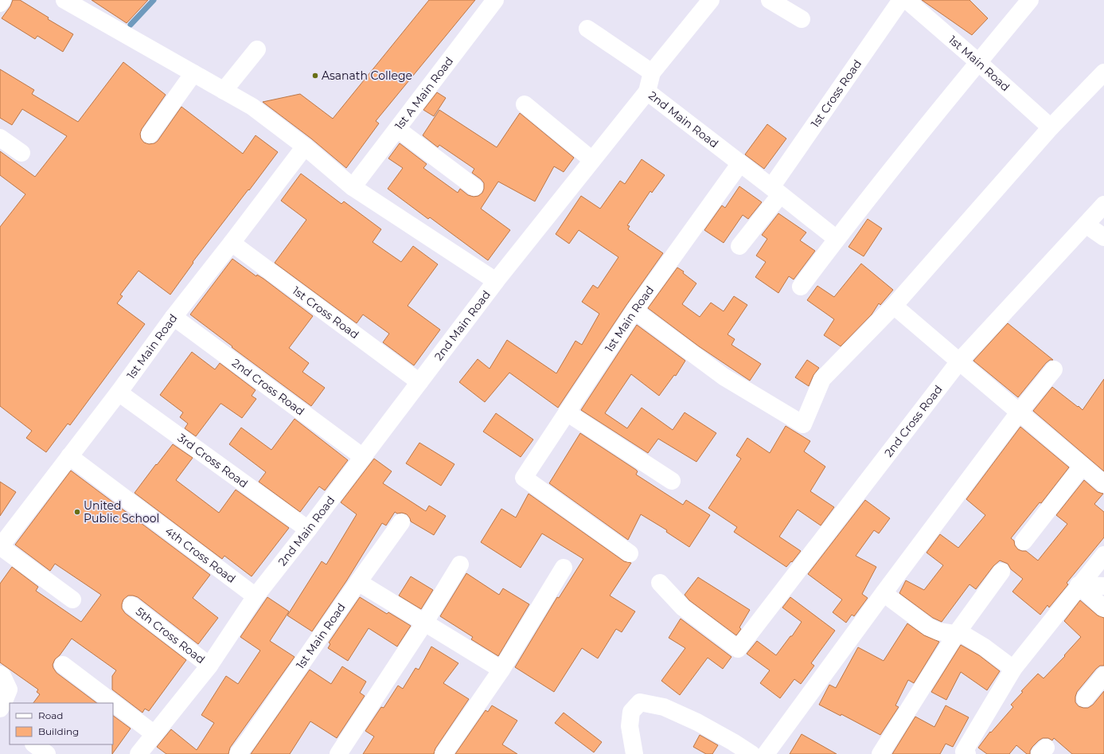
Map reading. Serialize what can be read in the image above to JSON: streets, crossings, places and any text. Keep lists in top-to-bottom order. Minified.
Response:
{"streets":{"street":["1st Main Road","1st Cross Road","1st A Main Road","2nd Main Road","2nd Cross Road","3rd Cross Road","4th Cross Road","5th Cross Road"]},"crossings":[["1st Main Road","1st Cross Road"],["1st Main Road","2nd Main Road"],["1st Main Road","2nd Cross Road"],["1st Main Road","3rd Cross Road"],["1st Main Road","4th Cross Road"],["1st Cross Road","2nd Main Road"],["2nd Main Road","2nd Cross Road"],["2nd Main Road","3rd Cross Road"],["2nd Main Road","4th Cross Road"],["2nd Main Road","5th Cross Road"]],"places":["Asanath College","United Public School"],"legend":["Road","Building"]}
